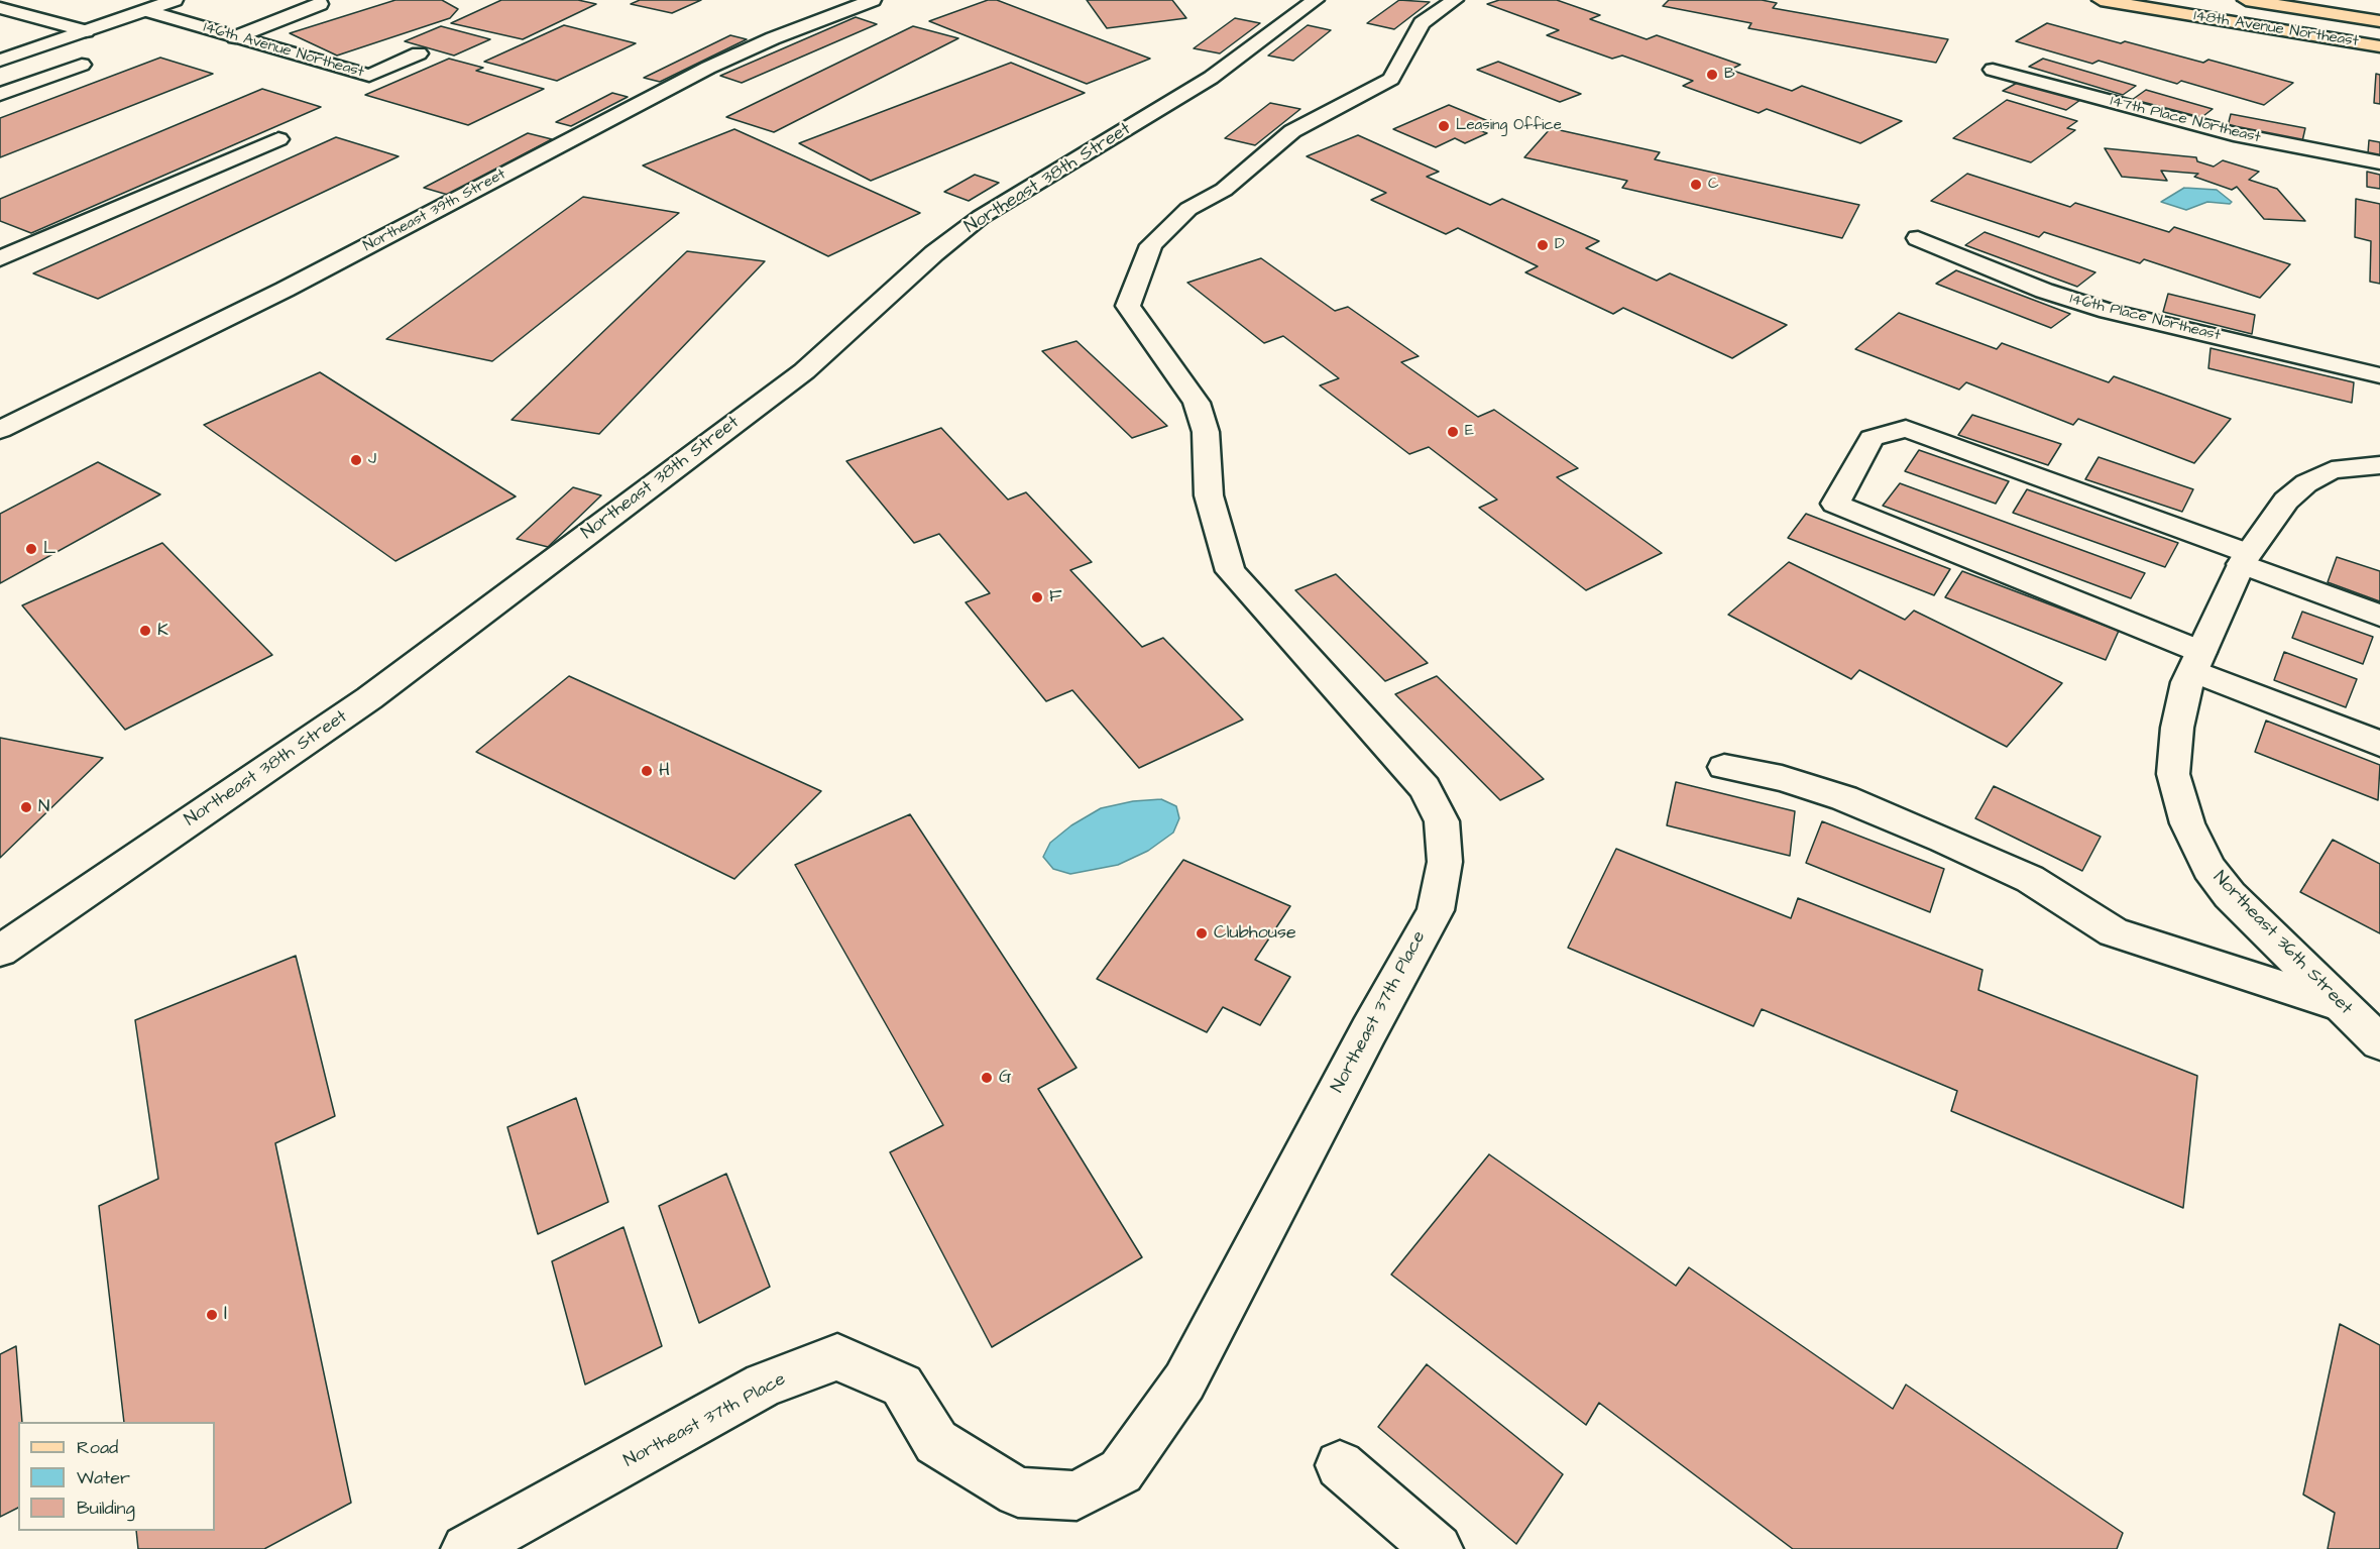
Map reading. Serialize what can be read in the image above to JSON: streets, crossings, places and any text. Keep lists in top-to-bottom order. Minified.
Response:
{"streets":{"main road":["148th Avenue Northeast"],"street":["146th Avenue Northeast","147th Place Northeast","Northeast 38th Street","Northeast 39th Street","146th Place Northeast","Northeast 36th Street","Northeast 37th Place"]},"places":["B","Leasing Office","C","D","E","J","L","F","K","H","N","Clubhouse","G","I"],"legend":["Road","Water","Building"]}
